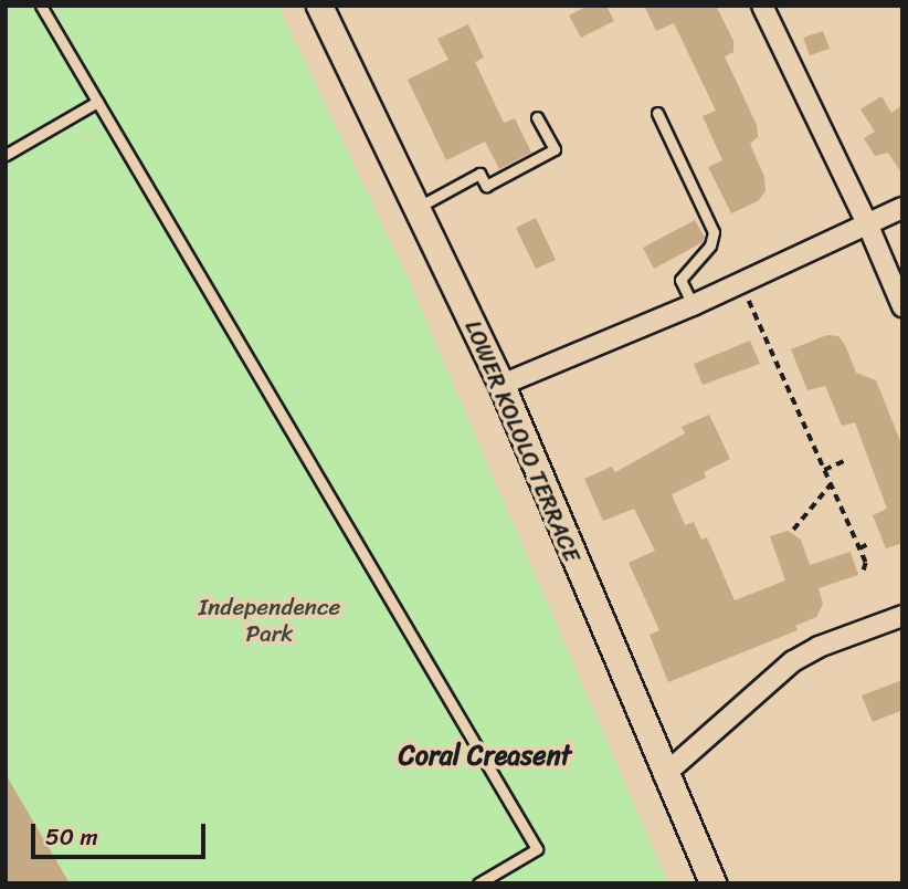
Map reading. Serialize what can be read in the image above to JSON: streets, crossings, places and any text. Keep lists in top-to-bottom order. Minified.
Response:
{"streets":{"street":["LOWER KOLOLO TERRACE"]},"districts":["Coral Creasent"],"parks":["Independence Park"],"scale_bar":"50 m"}
